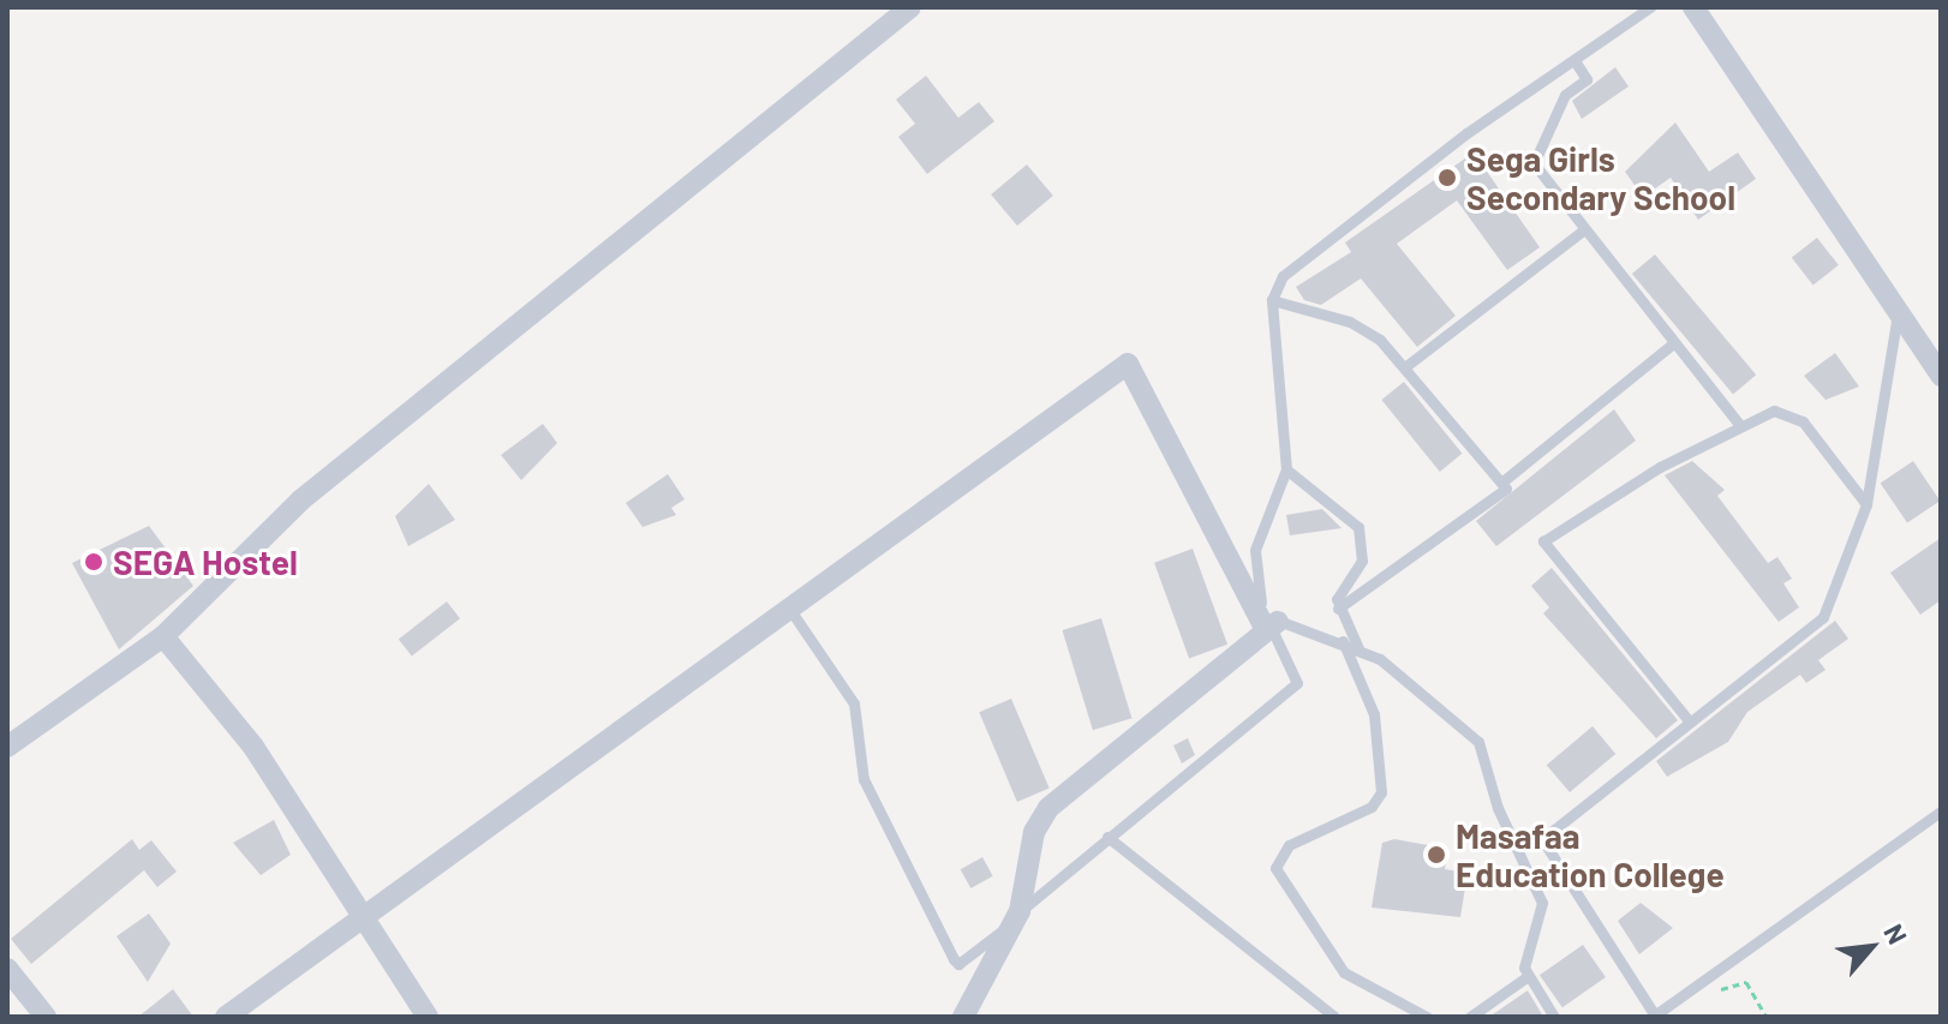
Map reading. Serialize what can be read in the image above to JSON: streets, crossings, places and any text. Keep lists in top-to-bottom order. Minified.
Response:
{"places":["Sega Girls Secondary School","SEGA Hostel","Masafaa Education College"],"north":"top right"}
